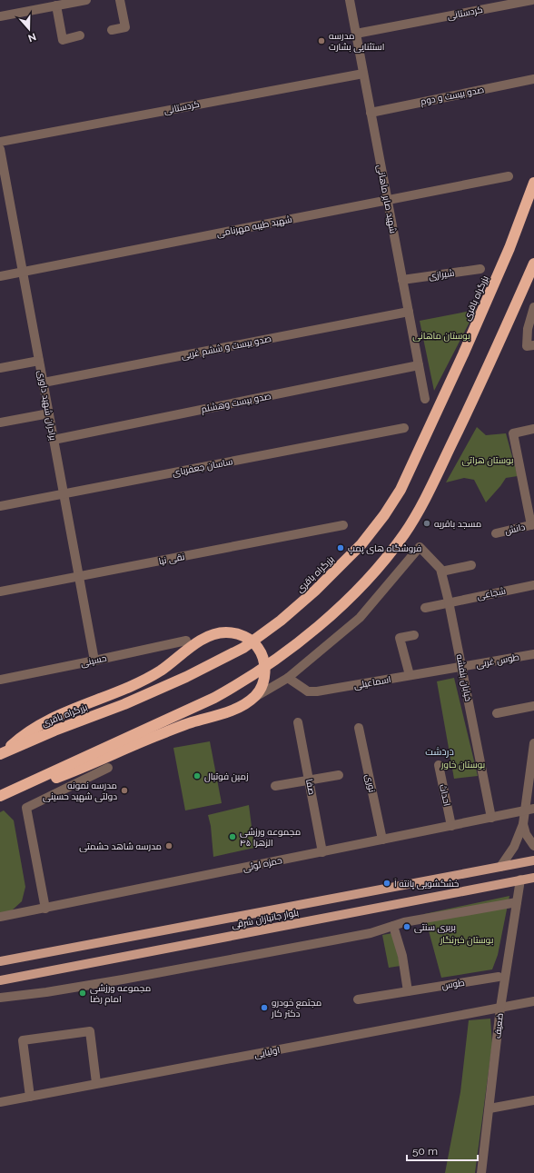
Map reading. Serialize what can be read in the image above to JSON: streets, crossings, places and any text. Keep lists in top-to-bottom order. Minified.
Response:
{"streets":{"highway":["بزرگراه باقری"],"main road":["بلوار جانبازان شرقی"],"street":["کردستانی","صدو بیست و دوم","شهید صابر ماهانی","شهید طیبه مهرنامی","شیرازی","صدو بیست و ششم غربی","صدو بیست وهشتم","برادران شهید داوری","ساسان جعفربای","دانش","نقی نیا","شجاعی","حسینی","طوس غربی","خیابان بنفشه","اسماعیلی","نوری","صفا","احداث","حمزه لوئی","طوس","ضعیف","اولیایی"]},"crossings":[["کردستانی","شهید صابر ماهانی"],["صدو بیست و دوم","شهید صابر ماهانی"],["شهید صابر ماهانی","شهید طیبه مهرنامی"],["شهید صابر ماهانی","شیرازی"],["شهید صابر ماهانی","صدو بیست و ششم غربی"],["شهید صابر ماهانی","صدو بیست وهشتم"],["شهید طیبه مهرنامی","برادران شهید داوری"],["صدو بیست و ششم غربی","برادران شهید داوری"],["صدو بیست وهشتم","برادران شهید داوری"],["برادران شهید داوری","ساسان جعفربای"],["برادران شهید داوری","نقی نیا"],["برادران شهید داوری","حسینی"],["شجاعی","خیابان بنفشه"],["طوس غربی","خیابان بنفشه"],["طوس غربی","اسماعیلی"],["خیابان بنفشه","اسماعیلی"],["خیابان بنفشه","حمزه لوئی"],["نوری","حمزه لوئی"],["صفا","حمزه لوئی"],["احداث","حمزه لوئی"],["بلوار جانبازان شرقی","ضعیف"],["ضعیف","اولیایی"]],"districts":["دردشت"],"parks":["بوستان ماهانی","بوستان هراتی","بوستان خاور","بوستان خبرنگار"],"places":["مدرسه استثنایی بشارت","مسجد باقریه","فروشگاه های پمپ","زمین فوتبال","مدرسه نمونه دولتی شهید حسینی","مجموعه ورزشی الزهرا ۴۵","مدرسه شاهد حشمتی","خشکشویی پانته آ","بربری سنتی","مجموعه ورزشی امام رضا","مجتمع خودرو دکتر کار"],"scale_bar":"50 m","north":"bottom"}
